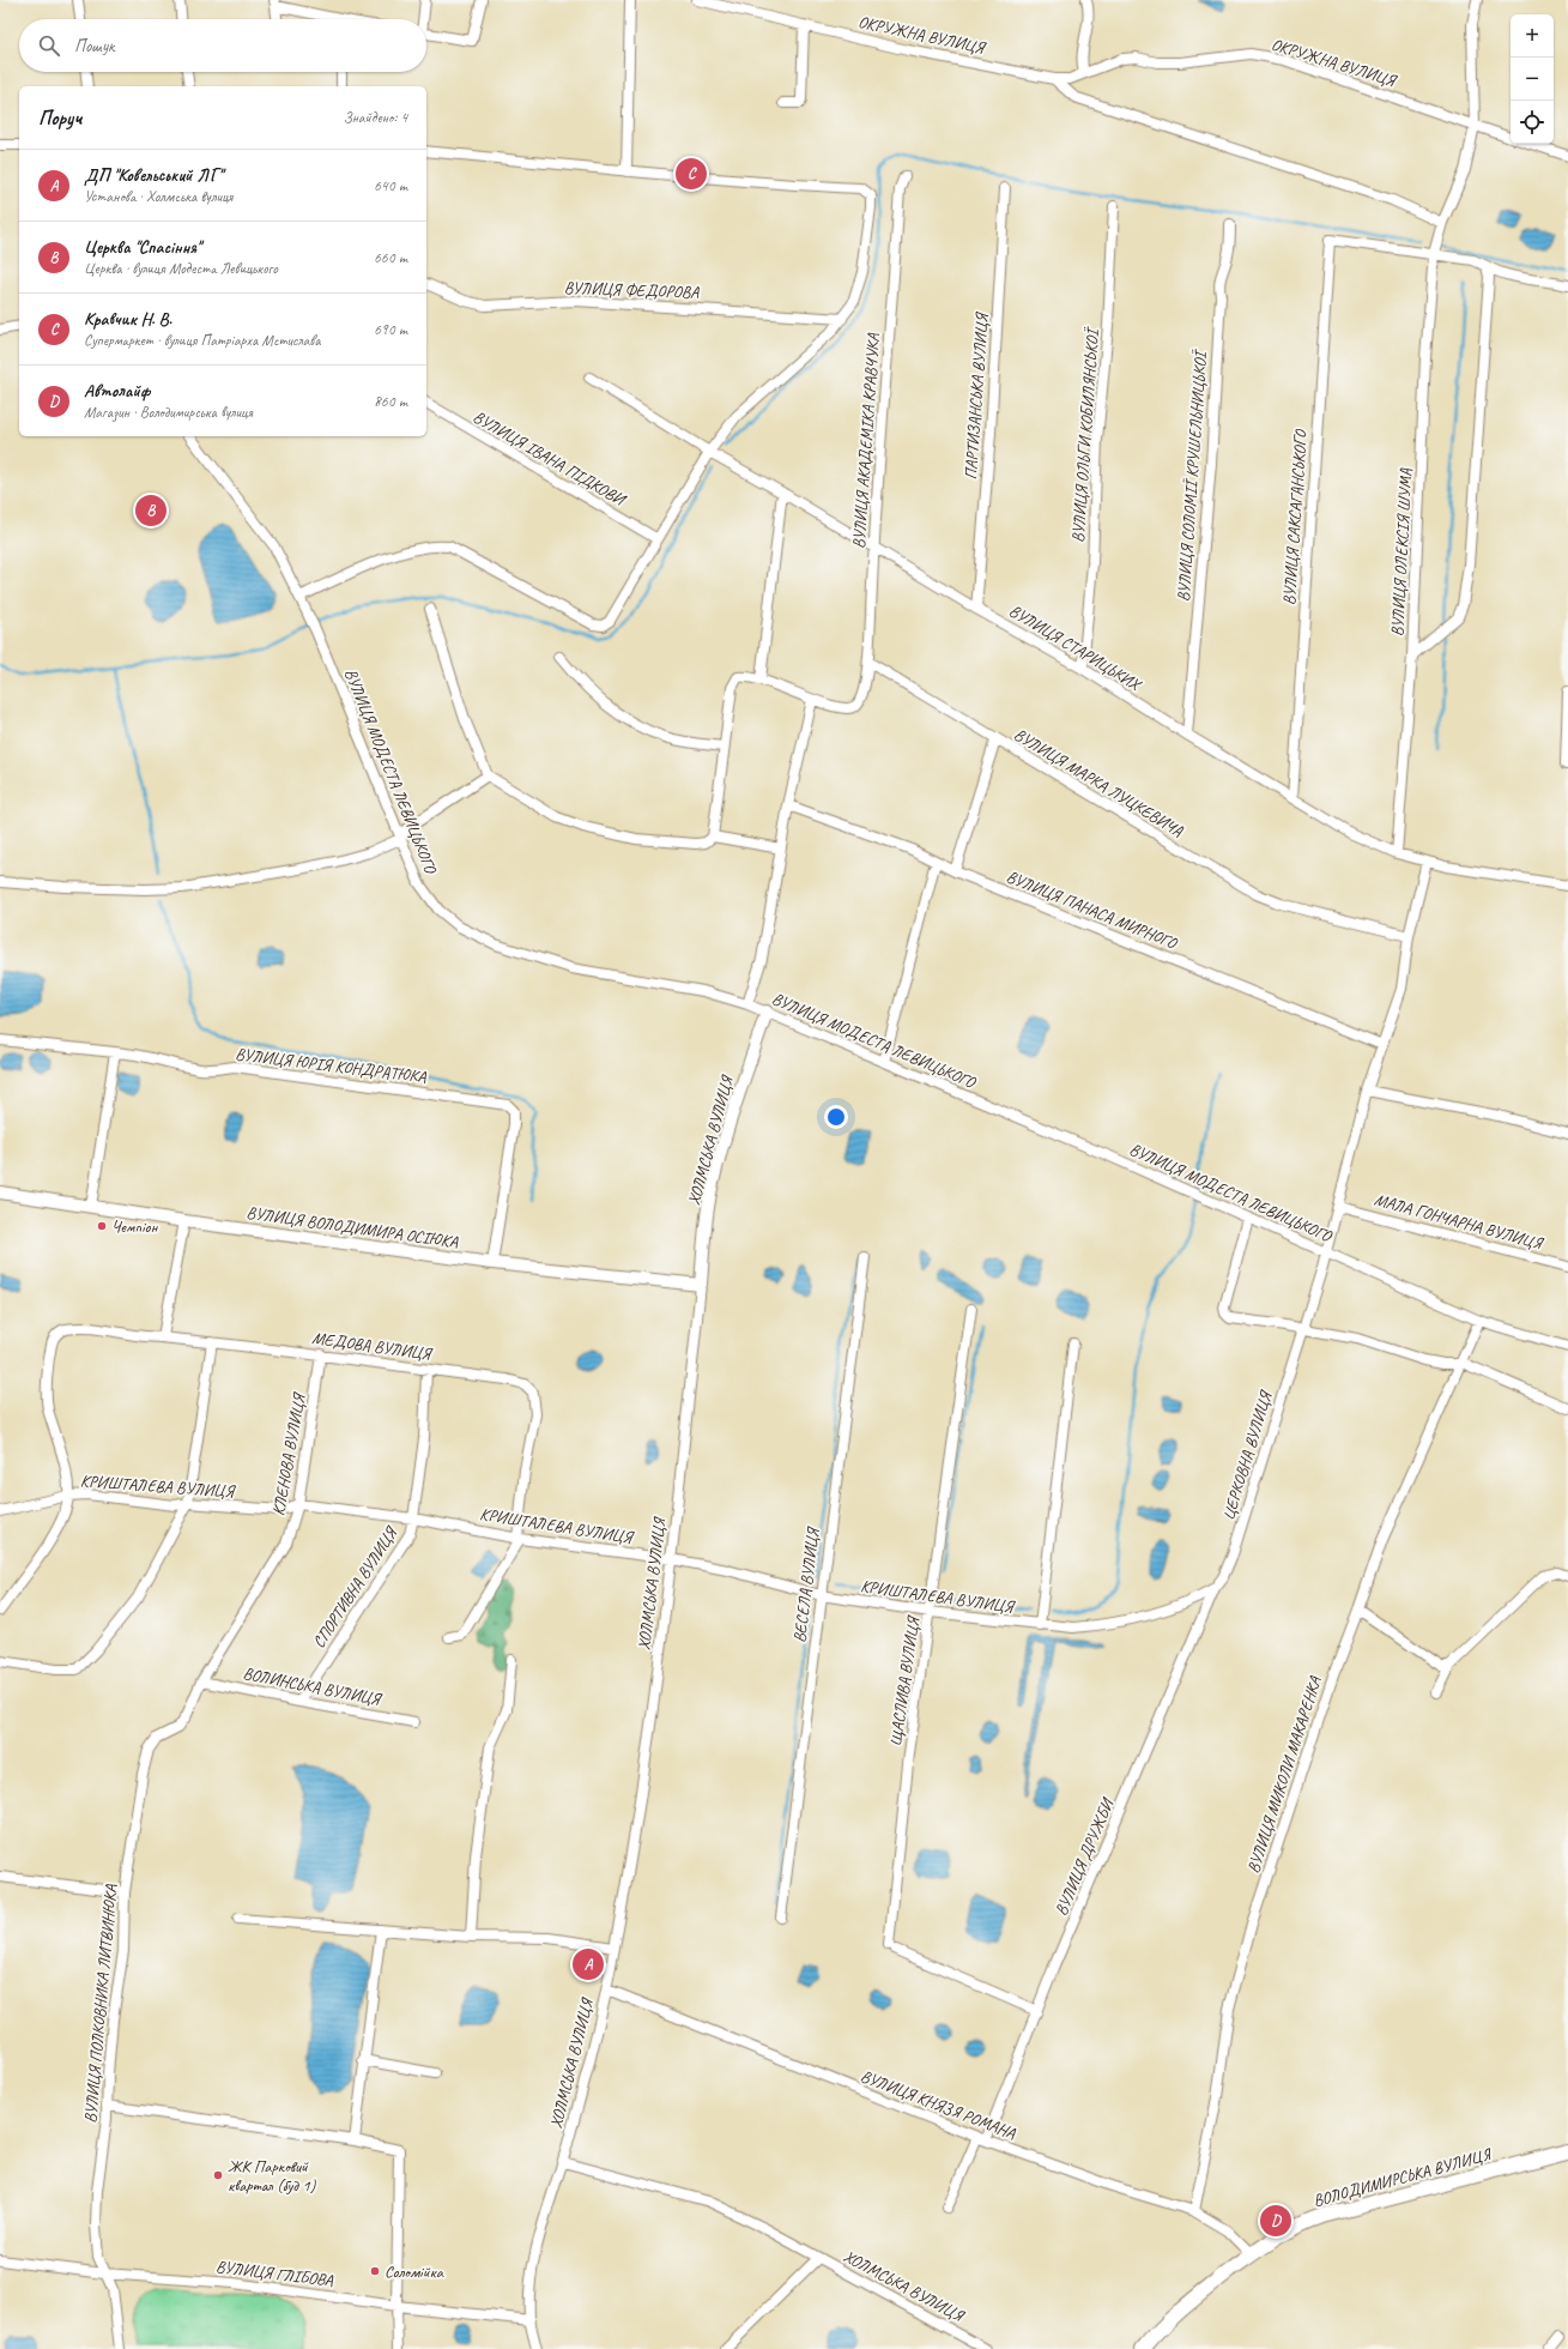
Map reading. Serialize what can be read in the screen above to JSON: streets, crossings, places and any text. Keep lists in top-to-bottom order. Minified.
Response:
{"streets":{"main road":["ВОЛОДИМИРСЬКА ВУЛИЦЯ"],"street":["ОКРУЖНА ВУЛИЦЯ","ВУЛИЦЯ ФЕДОРОВА","ПАРТИЗАНСЬКА ВУЛИЦЯ","ВУЛИЦЯ ОЛЬГИ КОБИЛЯНСЬКОЇ","ВУЛИЦЯ АКАДЕМІКА КРАВЧУКА","ВУЛИЦЯ ІВАНА ПІДКОВИ","ВУЛИЦЯ СОЛОМІЇ КРУШЕЛЬНИЦЬКОЇ","ВУЛИЦЯ САКСАГАНСЬКОГО","ВУЛИЦЯ ОЛЕКСІЯ ШУМА","ВУЛИЦЯ СТАРИЦЬКИХ","ВУЛИЦЯ МОДЕСТА ЛЕВИЦЬКОГО","ВУЛИЦЯ МАРКА ЛУЦКЕВИЧА","ВУЛИЦЯ ПАНАСА МИРНОГО","ВУЛИЦЯ ЮРІЯ КОНДРАТЮКА","ХОЛМСЬКА ВУЛИЦЯ","МАЛА ГОНЧАРНА ВУЛИЦЯ","ВУЛИЦЯ ВОЛОДИМИРА ОСІЮКА","МЕДОВА ВУЛИЦЯ","КЛЕНОВА ВУЛИЦЯ","ЦЕРКОВНА ВУЛИЦЯ","КРИШТАЛЕВА ВУЛИЦЯ","ВЕСЕЛА ВУЛИЦЯ","СПОРТИВНА ВУЛИЦЯ","ЩАСЛИВА ВУЛИЦЯ","ВОЛИНСЬКА ВУЛИЦЯ","ВУЛИЦЯ МИКОЛИ МАКАРЕНКА","ВУЛИЦЯ ДРУЖБИ","ВУЛИЦЯ ПОЛКОВНИКА ЛИТВИНЮКА","ВУЛИЦЯ КНЯЗЯ РОМАНА","ВУЛИЦЯ ГЛІБОВА"]},"crossings":[["ОКРУЖНА ВУЛИЦЯ","ВУЛИЦЯ ОЛЕКСІЯ ШУМА"],["ПАРТИЗАНСЬКА ВУЛИЦЯ","ВУЛИЦЯ СТАРИЦЬКИХ"],["ВУЛИЦЯ ОЛЬГИ КОБИЛЯНСЬКОЇ","ВУЛИЦЯ СТАРИЦЬКИХ"],["ВУЛИЦЯ АКАДЕМІКА КРАВЧУКА","ВУЛИЦЯ СТАРИЦЬКИХ"],["ВУЛИЦЯ АКАДЕМІКА КРАВЧУКА","ВУЛИЦЯ МАРКА ЛУЦКЕВИЧА"],["ВУЛИЦЯ СОЛОМІЇ КРУШЕЛЬНИЦЬКОЇ","ВУЛИЦЯ СТАРИЦЬКИХ"],["ВУЛИЦЯ САКСАГАНСЬКОГО","ВУЛИЦЯ ОЛЕКСІЯ ШУМА"],["ВУЛИЦЯ САКСАГАНСЬКОГО","ВУЛИЦЯ СТАРИЦЬКИХ"],["ВУЛИЦЯ ОЛЕКСІЯ ШУМА","ВУЛИЦЯ СТАРИЦЬКИХ"],["ВУЛИЦЯ МОДЕСТА ЛЕВИЦЬКОГО","ХОЛМСЬКА ВУЛИЦЯ"],["ВУЛИЦЯ МОДЕСТА ЛЕВИЦЬКОГО","ЦЕРКОВНА ВУЛИЦЯ"],["ВУЛИЦЯ МОДЕСТА ЛЕВИЦЬКОГО","ВУЛИЦЯ МИКОЛИ МАКАРЕНКА"],["ВУЛИЦЯ МАРКА ЛУЦКЕВИЧА","ЦЕРКОВНА ВУЛИЦЯ"],["ВУЛИЦЯ ПАНАСА МИРНОГО","ЦЕРКОВНА ВУЛИЦЯ"],["ВУЛИЦЯ ЮРІЯ КОНДРАТЮКА","ВУЛИЦЯ ВОЛОДИМИРА ОСІЮКА"],["ХОЛМСЬКА ВУЛИЦЯ","ВУЛИЦЯ ВОЛОДИМИРА ОСІЮКА"],["ХОЛМСЬКА ВУЛИЦЯ","КРИШТАЛЕВА ВУЛИЦЯ"],["ХОЛМСЬКА ВУЛИЦЯ","ВУЛИЦЯ КНЯЗЯ РОМАНА"],["ХОЛМСЬКА ВУЛИЦЯ","ВУЛИЦЯ ГЛІБОВА"],["МАЛА ГОНЧАРНА ВУЛИЦЯ","ЦЕРКОВНА ВУЛИЦЯ"],["МЕДОВА ВУЛИЦЯ","КЛЕНОВА ВУЛИЦЯ"],["МЕДОВА ВУЛИЦЯ","КРИШТАЛЕВА ВУЛИЦЯ"],["МЕДОВА ВУЛИЦЯ","СПОРТИВНА ВУЛИЦЯ"],["КЛЕНОВА ВУЛИЦЯ","КРИШТАЛЕВА ВУЛИЦЯ"],["КЛЕНОВА ВУЛИЦЯ","ВОЛИНСЬКА ВУЛИЦЯ"],["КЛЕНОВА ВУЛИЦЯ","ВУЛИЦЯ ПОЛКОВНИКА ЛИТВИНЮКА"],["ЦЕРКОВНА ВУЛИЦЯ","КРИШТАЛЕВА ВУЛИЦЯ"],["ЦЕРКОВНА ВУЛИЦЯ","ВУЛИЦЯ ДРУЖБИ"],["КРИШТАЛЕВА ВУЛИЦЯ","ВЕСЕЛА ВУЛИЦЯ"],["КРИШТАЛЕВА ВУЛИЦЯ","СПОРТИВНА ВУЛИЦЯ"],["КРИШТАЛЕВА ВУЛИЦЯ","ЩАСЛИВА ВУЛИЦЯ"],["КРИШТАЛЕВА ВУЛИЦЯ","ВУЛИЦЯ ДРУЖБИ"],["СПОРТИВНА ВУЛИЦЯ","ВОЛИНСЬКА ВУЛИЦЯ"],["ЩАСЛИВА ВУЛИЦЯ","ВУЛИЦЯ ДРУЖБИ"],["ВОЛИНСЬКА ВУЛИЦЯ","ВУЛИЦЯ ПОЛКОВНИКА ЛИТВИНЮКА"],["ВУЛИЦЯ МИКОЛИ МАКАРЕНКА","ВУЛИЦЯ КНЯЗЯ РОМАНА"],["ВУЛИЦЯ ДРУЖБИ","ВУЛИЦЯ КНЯЗЯ РОМАНА"],["ВУЛИЦЯ ПОЛКОВНИКА ЛИТВИНЮКА","ВУЛИЦЯ ГЛІБОВА"],["ВУЛИЦЯ КНЯЗЯ РОМАНА","ВОЛОДИМИРСЬКА ВУЛИЦЯ"]],"places":["Чемпіон","ЖК Парковий квартал (буд 1)","Соломійка"],"page":{"map_buttons":["+","−"],"search":"Пошук","heading":["Поруч","Знайдено: 4"],"list":[{"mark":"A","name":"ДП \"Ковельський ЛГ\"","note":"Установа · Холмська вулиця","value":"640 m"},{"mark":"B","name":"Церква \"Спасіння\"","note":"Церква · вулиця Модеста Левицького","value":"660 m"},{"mark":"C","name":"Кравчик Н. В.","note":"Супермаркет · вулиця Патріарха Мстислава","value":"690 m"},{"mark":"D","name":"Автолайф","note":"Магазин · Володимирська вулиця","value":"860 m"}],"pins":["C","B","A","D"]}}
